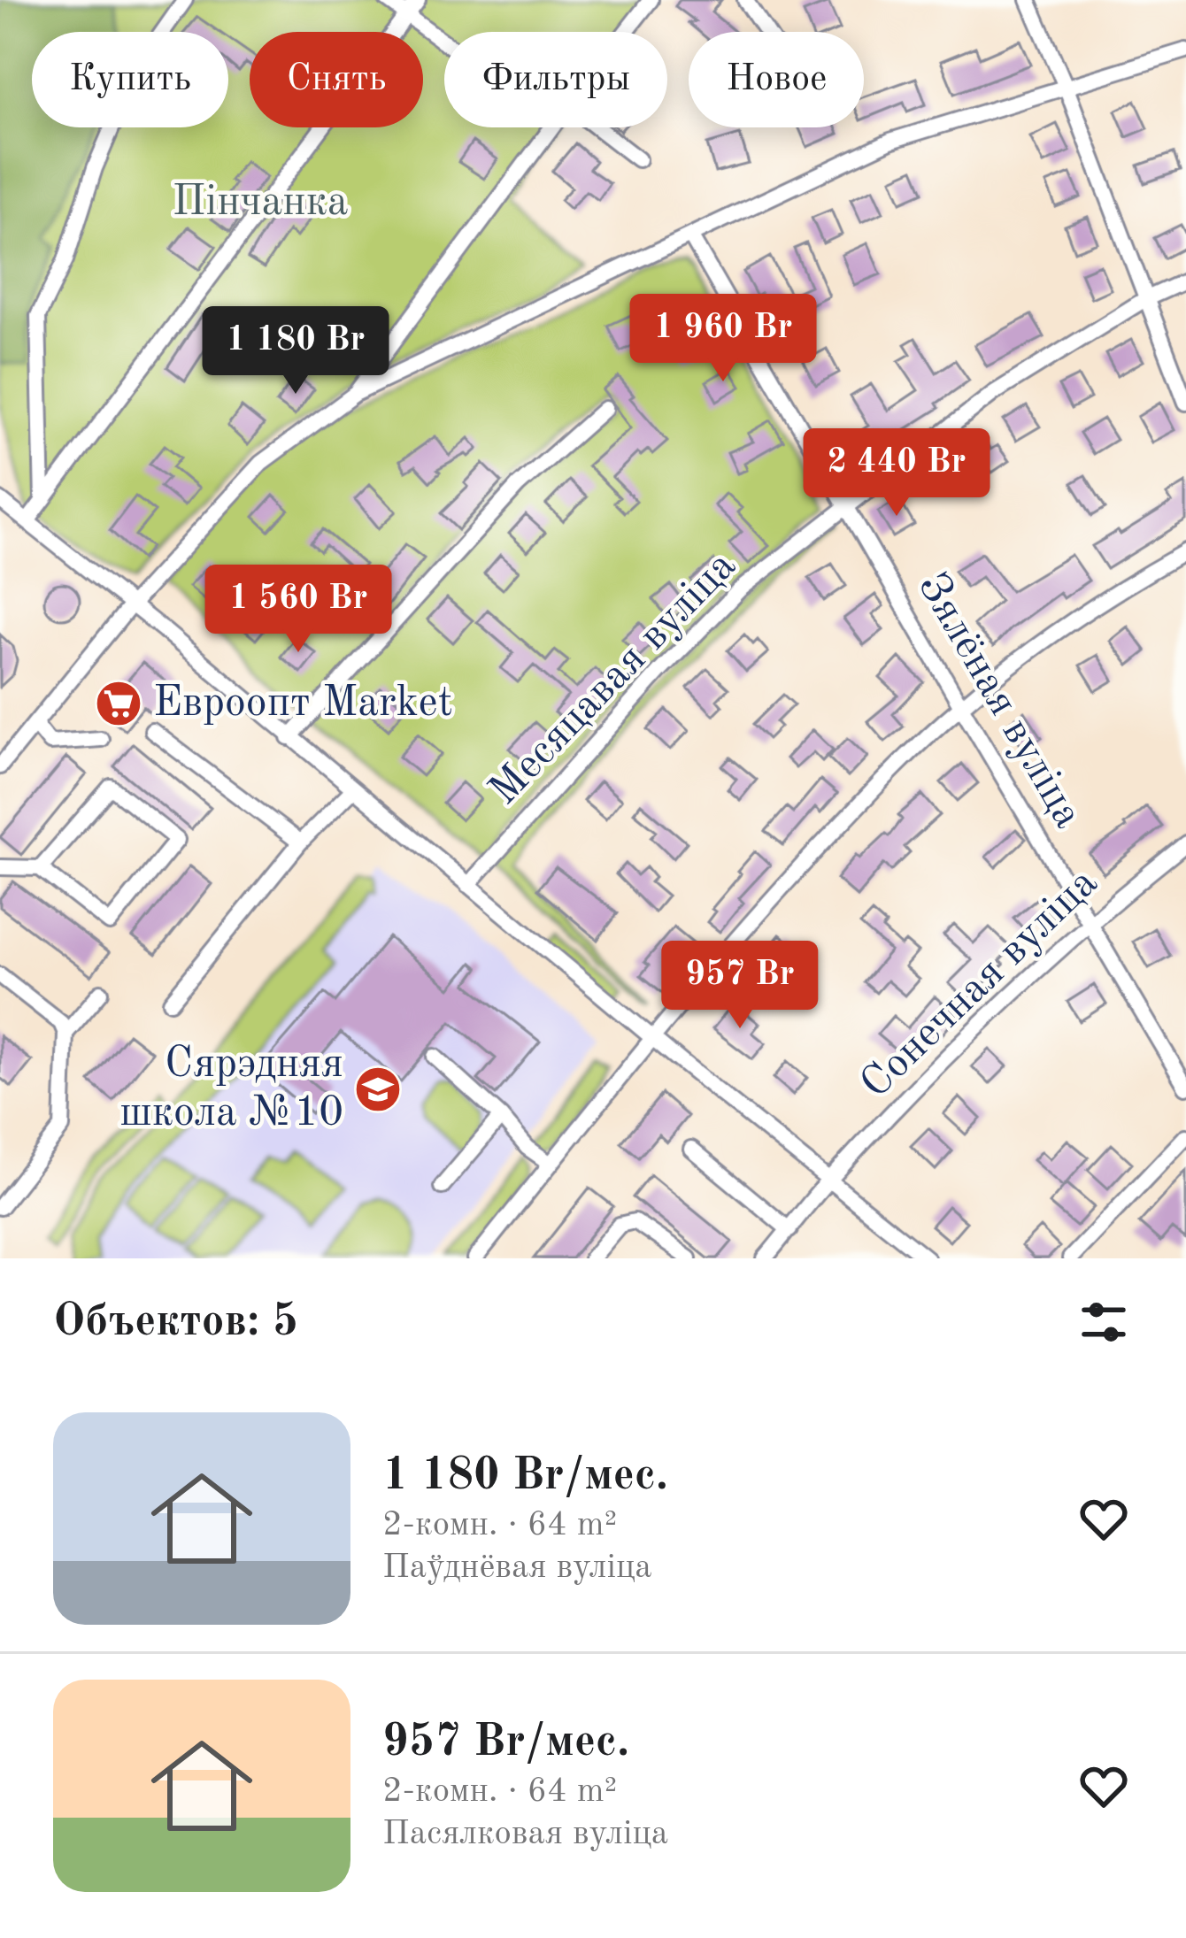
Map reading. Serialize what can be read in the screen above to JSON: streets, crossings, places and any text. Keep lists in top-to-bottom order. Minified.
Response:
{"streets":{"street":["Месяцавая вуліца","Зялёная вуліца","Сонечная вуліца"]},"crossings":[["Месяцавая вуліца","Зялёная вуліца"],["Зялёная вуліца","Сонечная вуліца"]],"parks":["Пінчанка"],"places":{"supermarket":["Евроопт Market"],"school or university":["Сярэдняя школа №10"]},"page":{"chip":["Купить","Снять","Фильтры","Новое"],"price":["1 960 Br","1 180 Br","2 440 Br","1 560 Br","957 Br"],"heading":"Объектов: 5","list":[{"name":"1 180 Br/мес.","note":"2-комн. · 64 m² · Паўднёвая вуліца"},{"name":"957 Br/мес.","note":"2-комн. · 64 m² · Пасялковая вуліца"}]}}
